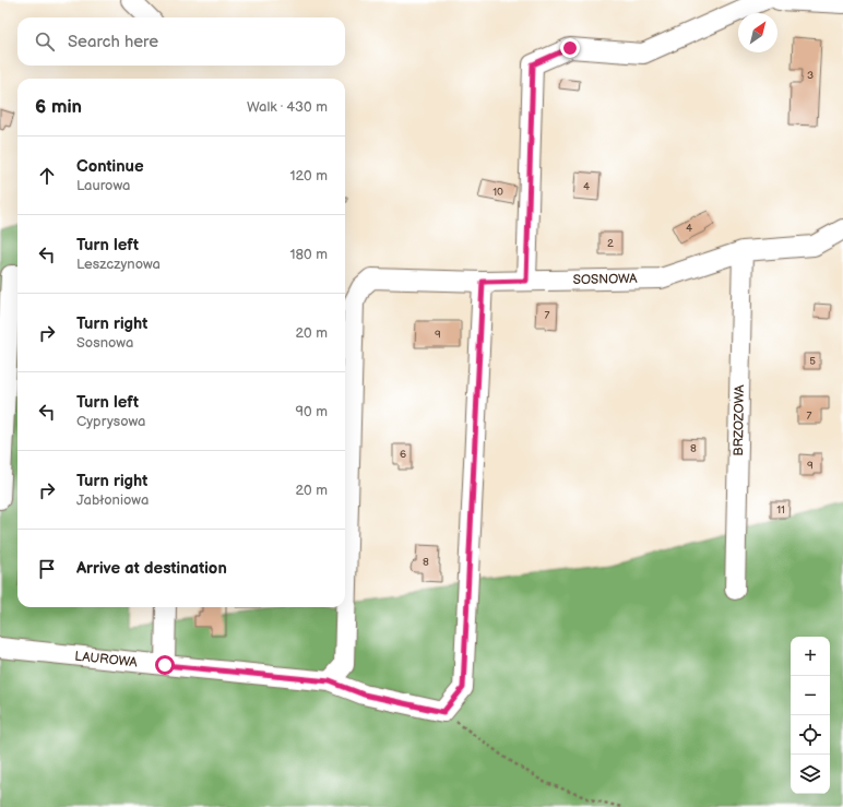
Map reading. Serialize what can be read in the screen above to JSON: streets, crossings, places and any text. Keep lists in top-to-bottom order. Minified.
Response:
{"streets":{"street":["SOSNOWA","BRZOZOWA","LAUROWA"]},"crossings":[["SOSNOWA","BRZOZOWA"],["SOSNOWA","LAUROWA"]],"house_numbers":["3","4","10","4","2","7","9","5","7","8","6","9","11","8"],"north":"top right","page":{"search":"Search here","heading":["6 min","Walk · 430 m"],"list":[["Continue","Laurowa","120 m"],["Turn left","Leszczynowa","180 m"],["Turn right","Sosnowa","20 m"],["Turn left","Cyprysowa","90 m"],["Turn right","Jabłoniowa","20 m"],"Arrive at destination"],"map_buttons":["+","−"]}}
